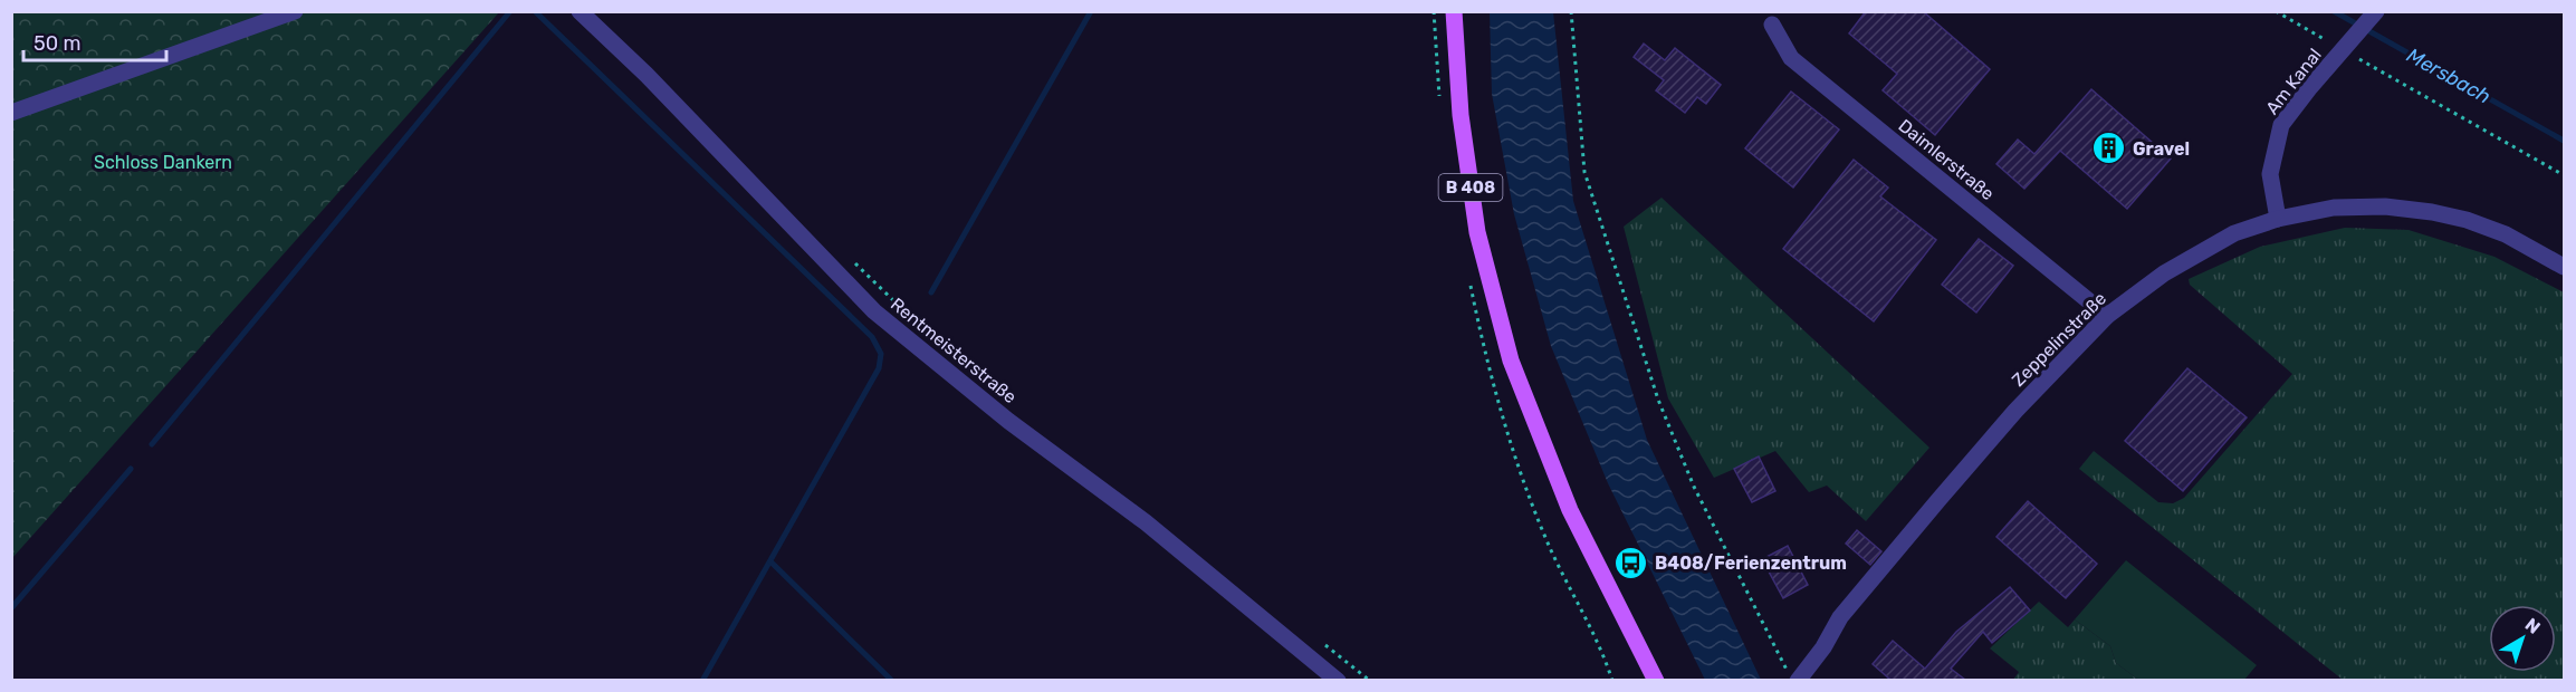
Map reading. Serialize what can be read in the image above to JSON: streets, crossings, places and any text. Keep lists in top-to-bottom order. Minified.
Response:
{"streets":{"main road":["B 408"],"street":["Am Kanal","Daimlerstraße","Zeppelinstraße","Rentmeisterstraße"]},"crossings":[["Am Kanal","Zeppelinstraße"],["Daimlerstraße","Zeppelinstraße"]],"water":["Mersbach"],"parks":["Schloss Dankern"],"places":{"building":["Gravel"],"bus stop":["B408/Ferienzentrum"]},"scale_bar":"50 m","north":"top right"}
